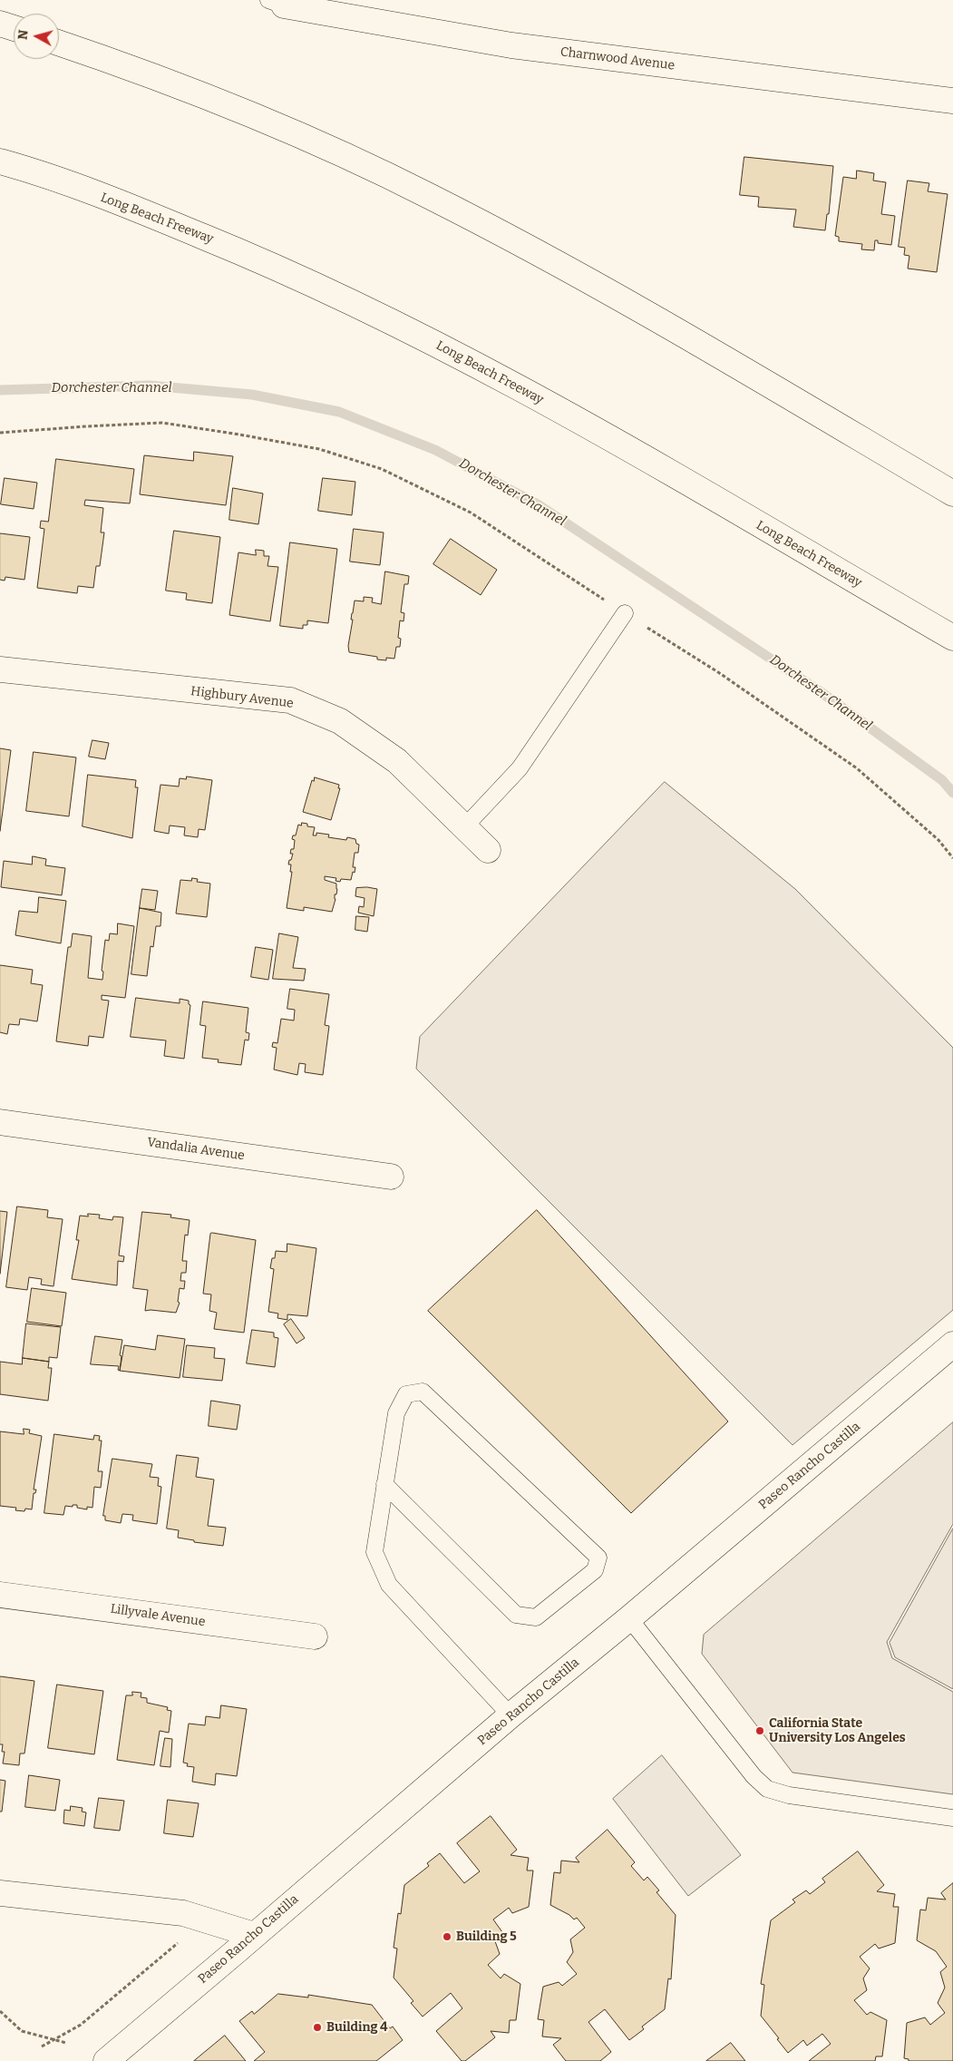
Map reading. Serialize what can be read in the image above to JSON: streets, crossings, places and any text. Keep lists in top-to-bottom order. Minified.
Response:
{"streets":{"main road":["Charnwood Avenue","Long Beach Freeway","Highbury Avenue","Vandalia Avenue","Paseo Rancho Castilla","Lillyvale Avenue"]},"water":["Dorchester Channel"],"places":["California State University Los Angeles","Building 5","Building 4"],"north":"left"}
